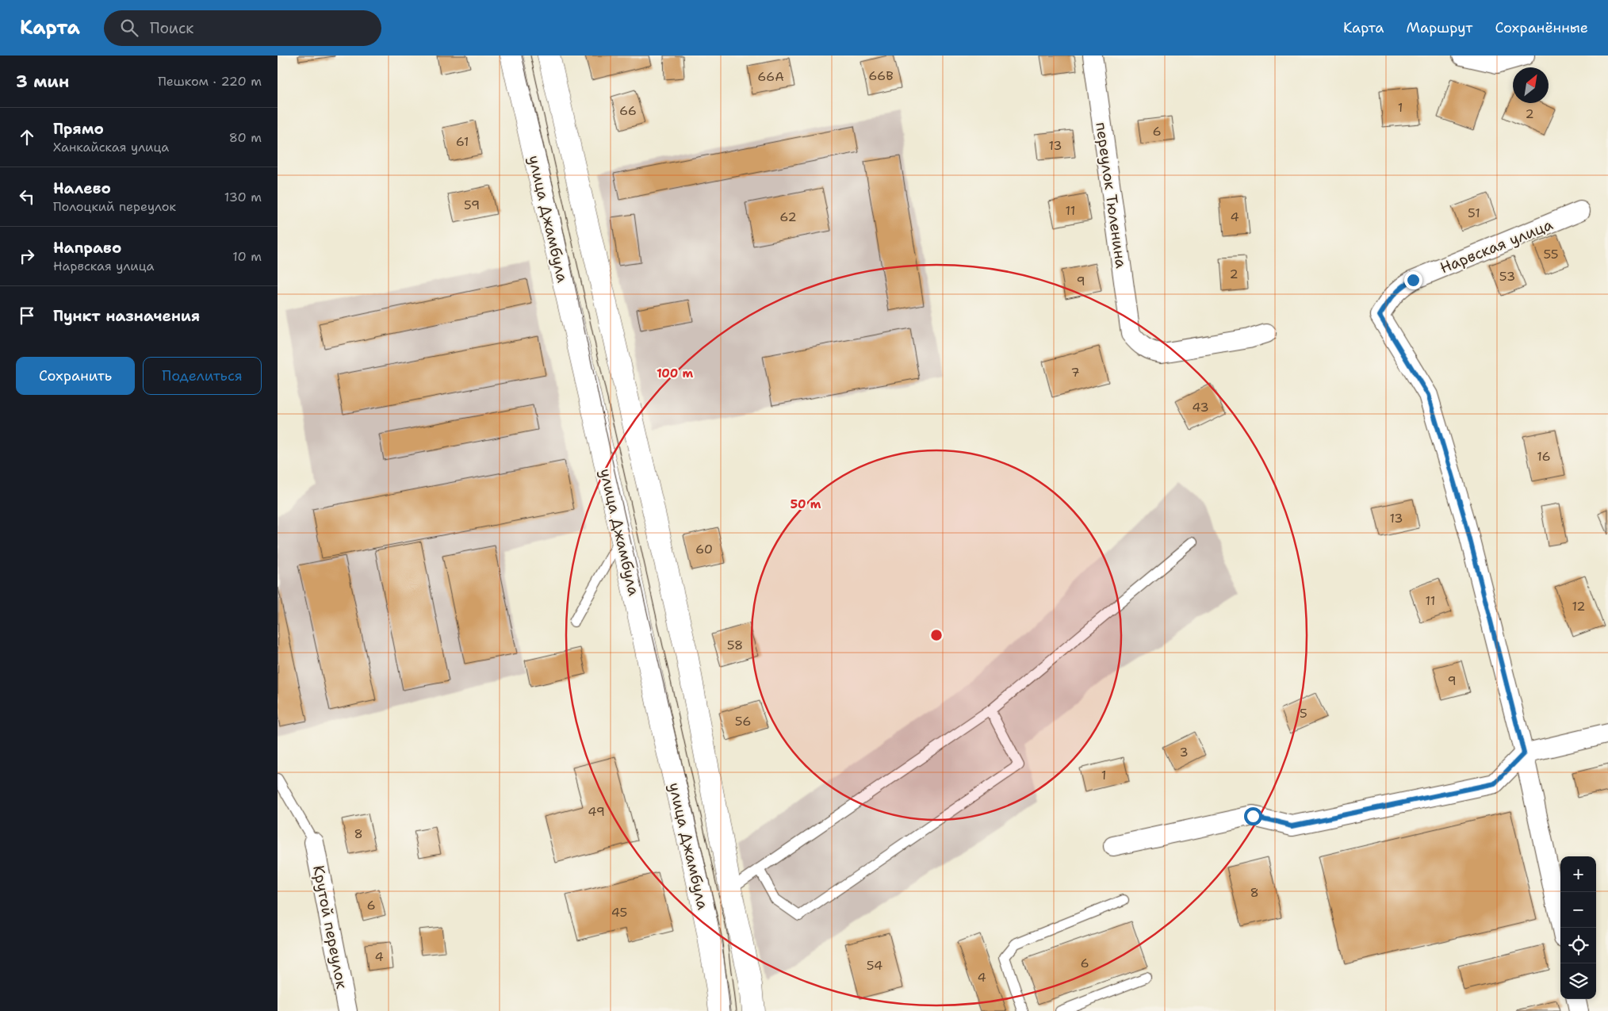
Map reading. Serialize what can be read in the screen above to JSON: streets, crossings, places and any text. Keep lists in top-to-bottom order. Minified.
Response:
{"streets":{"street":["переулок Тюленина","улица Джамбула","Нарвская улица","Крутой переулок"]},"house_numbers":["66В","66А","1","66","2","6","61","13","59","11","51","62","4","55","2","53","9","7","43","16","13","60","11","12","58","9","5","56","3","1","49","8","8","6","45","4","6","54","4"],"north":"top right","page":{"header":"Карта","search":"Поиск","nav":["Карта","Маршрут","Сохранённые"],"heading":["3 мин","Пешком · 220 m"],"list":[["Прямо","Ханкайская улица","80 m"],["Налево","Полоцкий переулок","130 m"],["Направо","Нарвская улица","10 m"],"Пункт назначения"],"buttons":["Сохранить","Поделиться"],"map_buttons":["+","−"]},"rings":["100 m","50 m"]}
